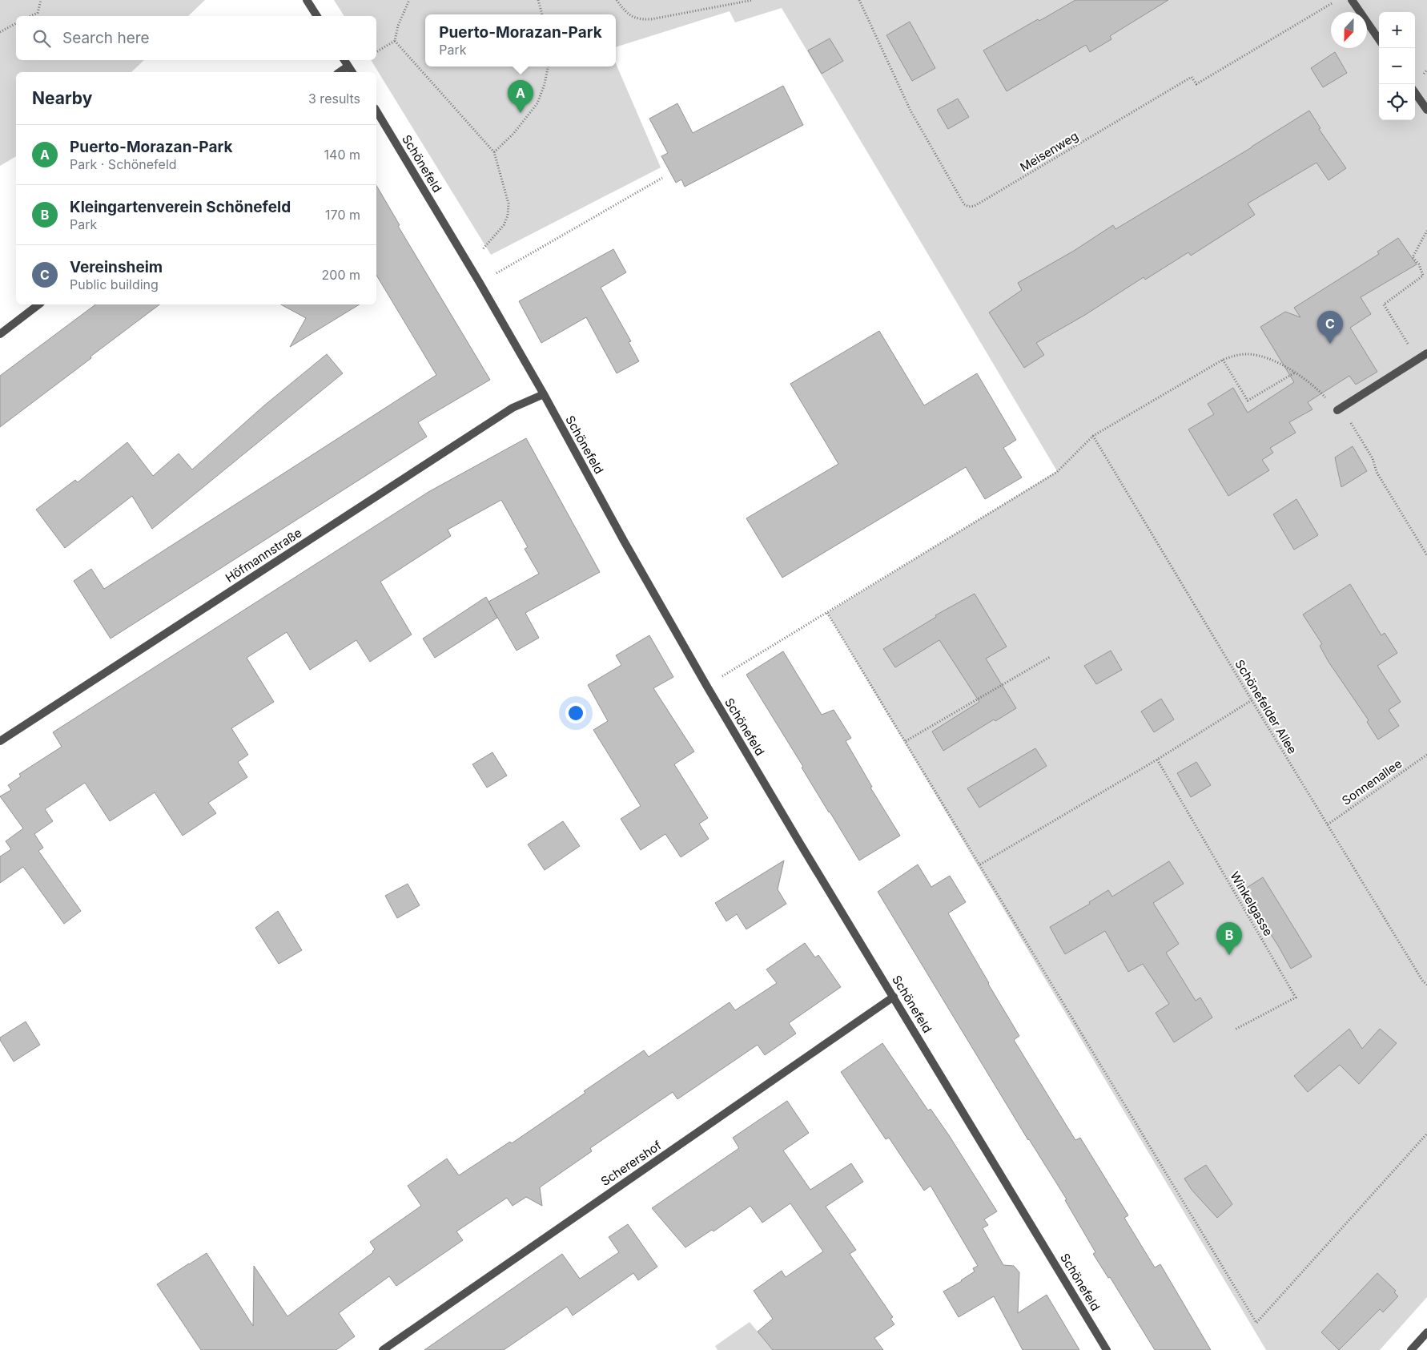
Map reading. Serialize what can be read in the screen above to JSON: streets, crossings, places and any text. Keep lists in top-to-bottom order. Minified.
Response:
{"streets":{"street":["Schönefeld","Höfmannstraße","Scherershof"],"path":["Meisenweg","Schönefelder Allee","Sonnenallee","Winkelgasse"]},"crossings":[["Schönefeld","Höfmannstraße"],["Schönefeld","Scherershof"],["Schönefelder Allee","Sonnenallee"]],"north":"bottom","page":{"map_buttons":["+","−"],"popup":["Puerto-Morazan-Park","Park"],"search":"Search here","heading":["Nearby","3 results"],"pins":["A","C","B"],"list":[{"mark":"A","name":"Puerto-Morazan-Park","note":"Park · Schönefeld","value":"140 m"},{"mark":"B","name":"Kleingartenverein Schönefeld","note":"Park","value":"170 m"},{"mark":"C","name":"Vereinsheim","note":"Public building","value":"200 m"}]}}
